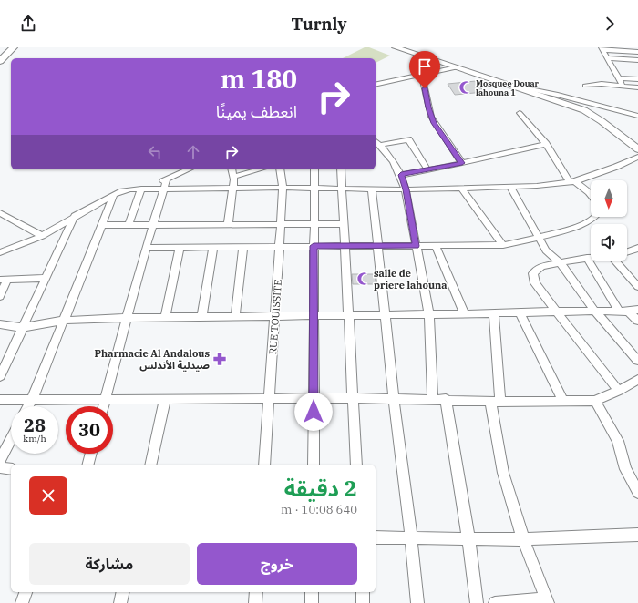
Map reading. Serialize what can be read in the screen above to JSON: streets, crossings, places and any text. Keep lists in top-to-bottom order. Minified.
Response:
{"streets":{"street":["RUE TOUISSITE"]},"places":{"mosque":["Mosquee Douar lahouna 1","salle de priere lahouna"],"pharmacy":["Pharmacie Al Andalous صيدلية الأندلس"]},"north":"bottom","page":{"header":"Turnly","turn":["180 m","انعطف يمينًا"],"speed":"28 km/h","limit":"30","heading":["2 دقيقة","640 m · 10:08"],"buttons":["خروج","مشاركة"]}}
